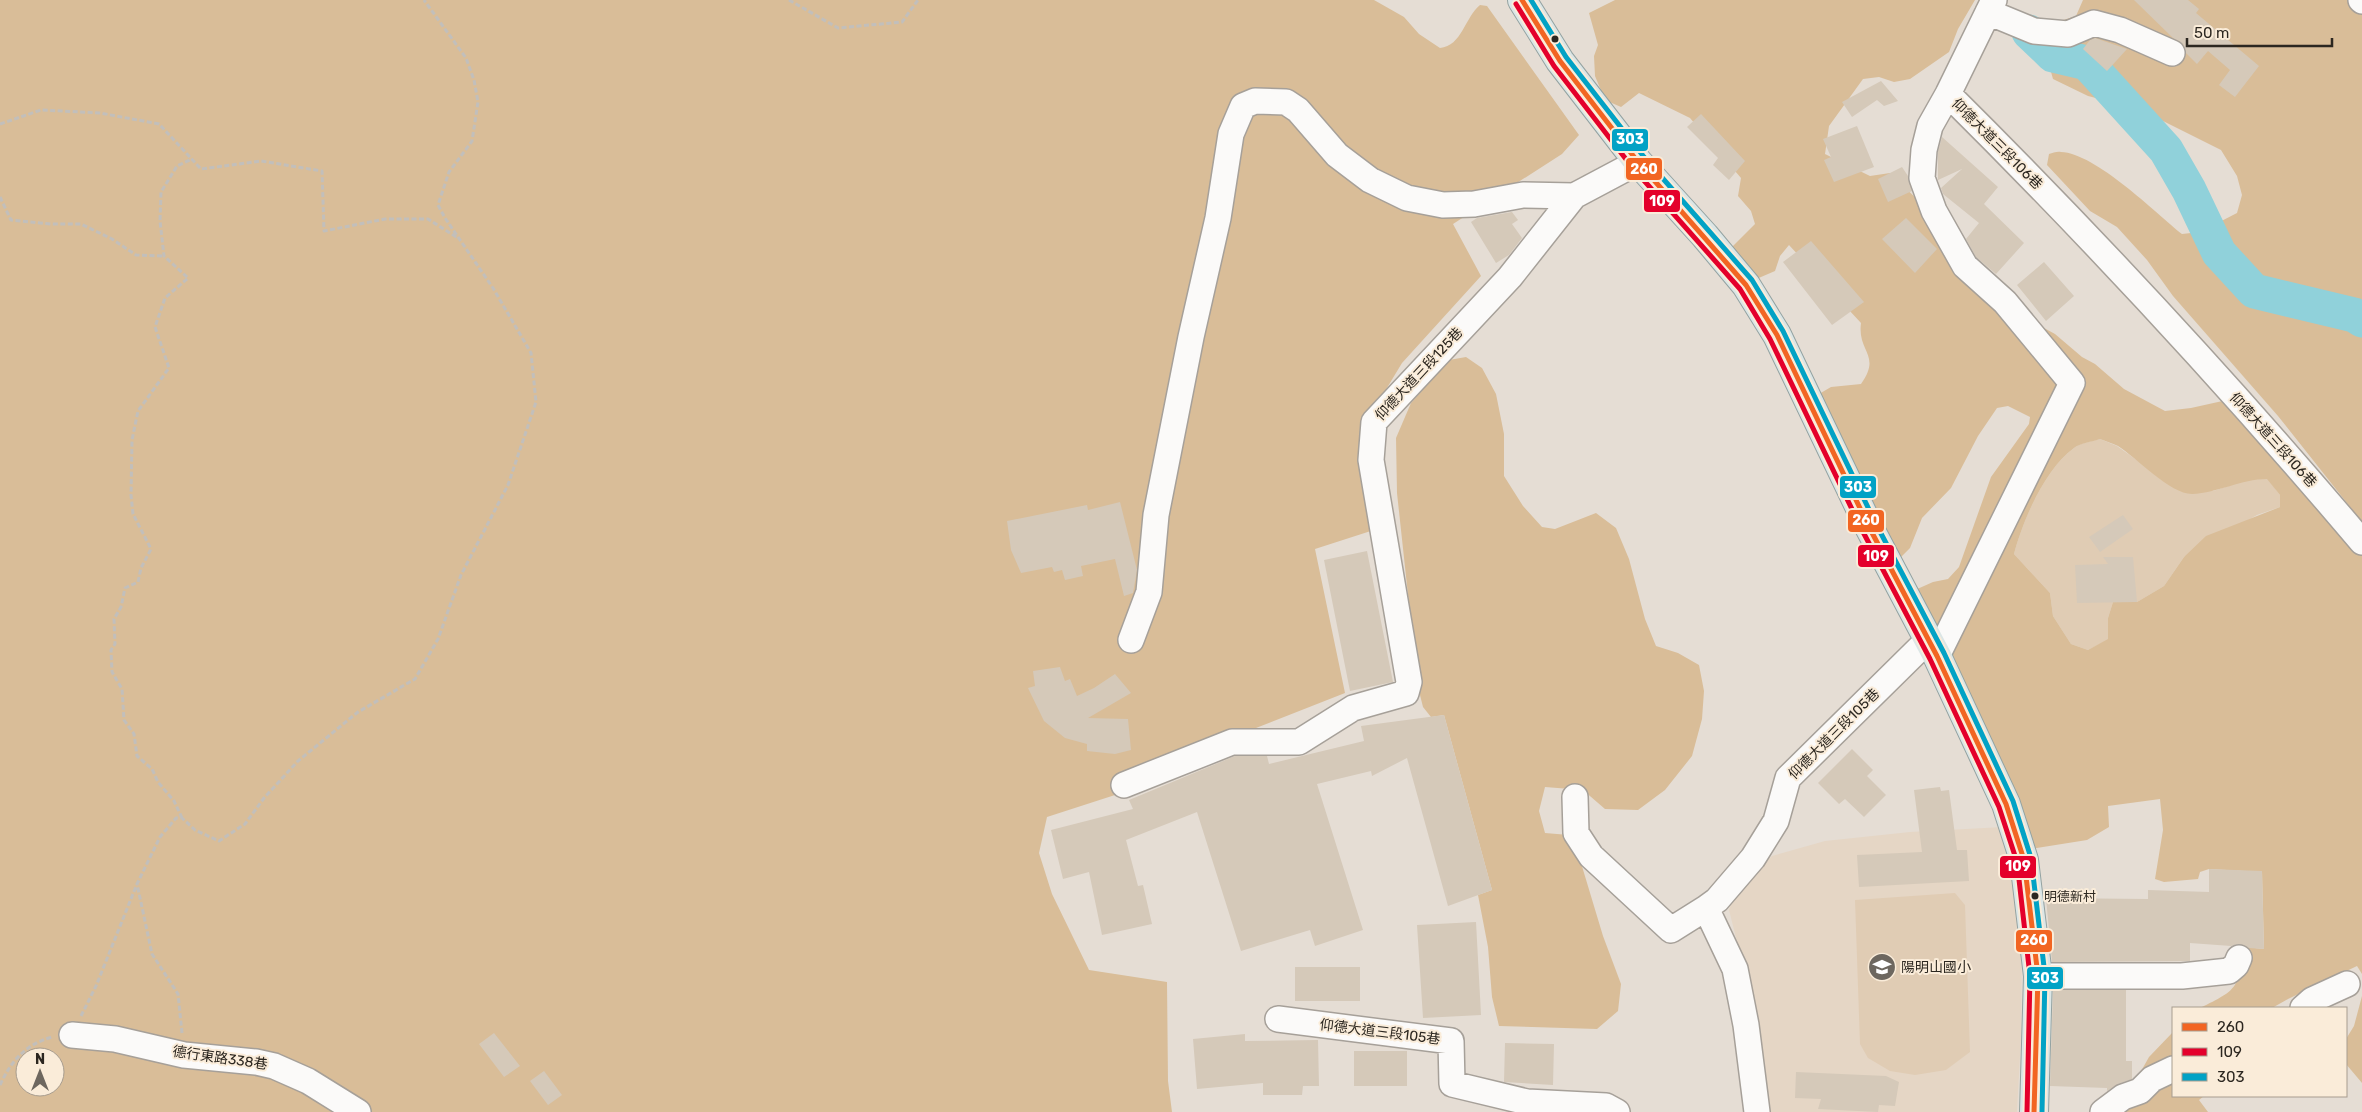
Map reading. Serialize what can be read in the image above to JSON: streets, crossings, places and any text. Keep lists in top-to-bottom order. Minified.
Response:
{"streets":{"street":["仰德大道三段106巷","仰德大道三段125巷","仰德大道三段105巷","德行東路338巷"]},"crossings":[["仰德大道三段106巷","仰德大道三段105巷"]],"places":{"other":["明德新村"],"school or university":["陽明山國小"]},"lines":["transit line 260","transit line 303","transit line 109"],"legend":["260","109","303"],"scale_bar":"50 m","north":"top"}
